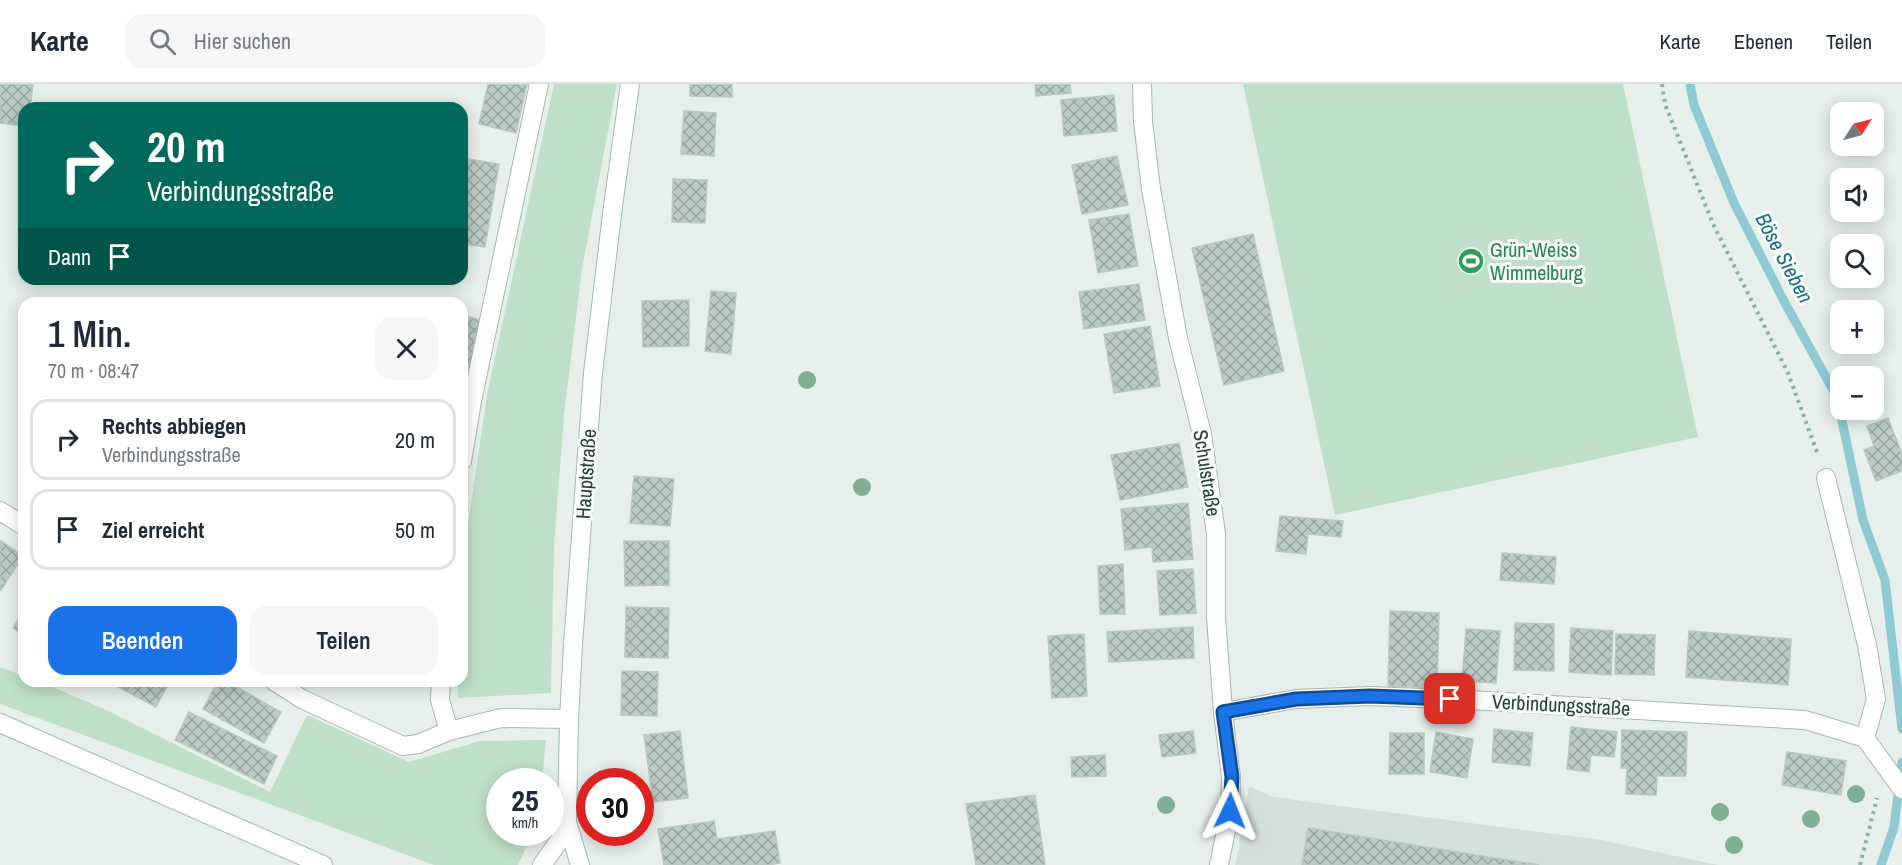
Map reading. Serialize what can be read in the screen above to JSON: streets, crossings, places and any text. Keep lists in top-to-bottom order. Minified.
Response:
{"streets":{"street":["Schulstraße","Hauptstraße","Verbindungsstraße"]},"crossings":[["Schulstraße","Verbindungsstraße"]],"water":["Böse Sieben"],"places":{"sports":["Grün-Weiss Wimmelburg"]},"north":"top right","page":{"header":"Karte","search":"Hier suchen","nav":["Karte","Ebenen","Teilen"],"map_buttons":["+","−"],"turn":["20 m","Verbindungsstraße"],"then":"Dann","heading":["1 Min.","70 m · 08:47"],"list":[{"name":"Rechts abbiegen","note":"Verbindungsstraße","value":"20 m"},{"name":"Ziel erreicht","value":"50 m"}],"buttons":["Beenden","Teilen"],"speed":"25 km/h","limit":"30"}}
